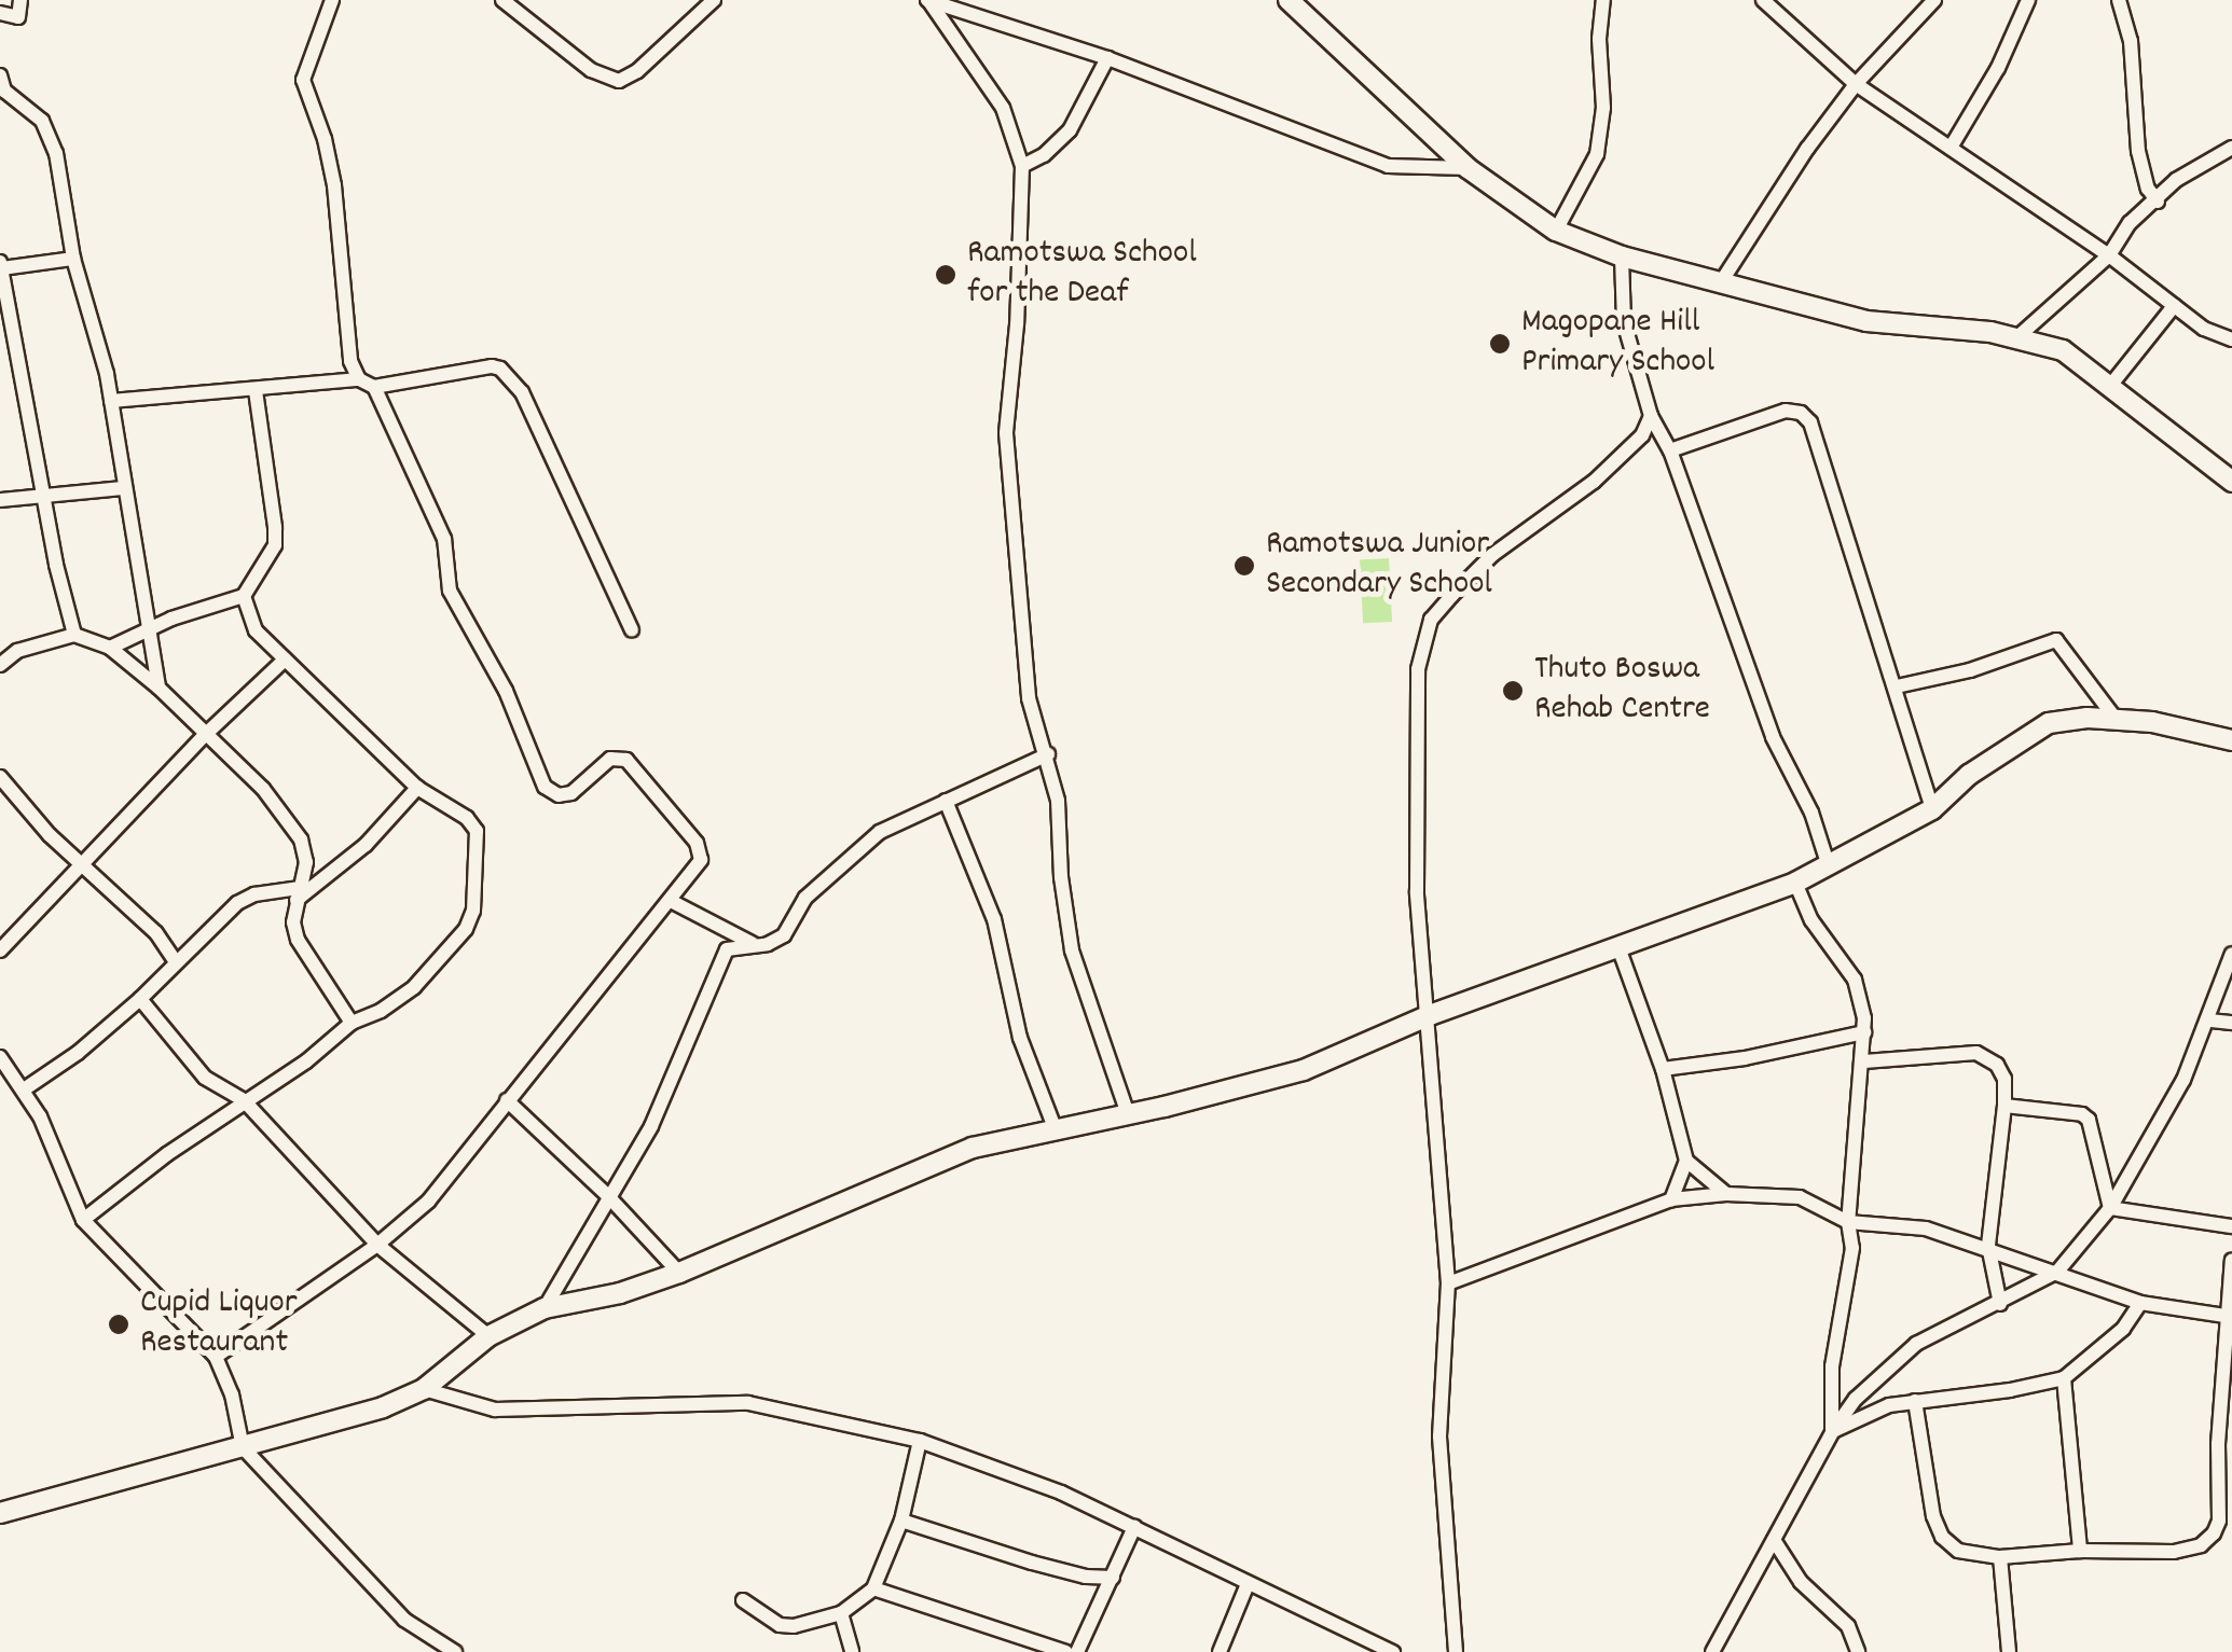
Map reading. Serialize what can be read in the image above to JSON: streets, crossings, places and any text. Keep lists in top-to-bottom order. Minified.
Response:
{"places":["Ramotswa School for the Deaf","Magopane Hill Primary School","Ramotswa Junior Secondary School","Thuto Boswa Rehab Centre","Cupid Liquor Restaurant"]}
